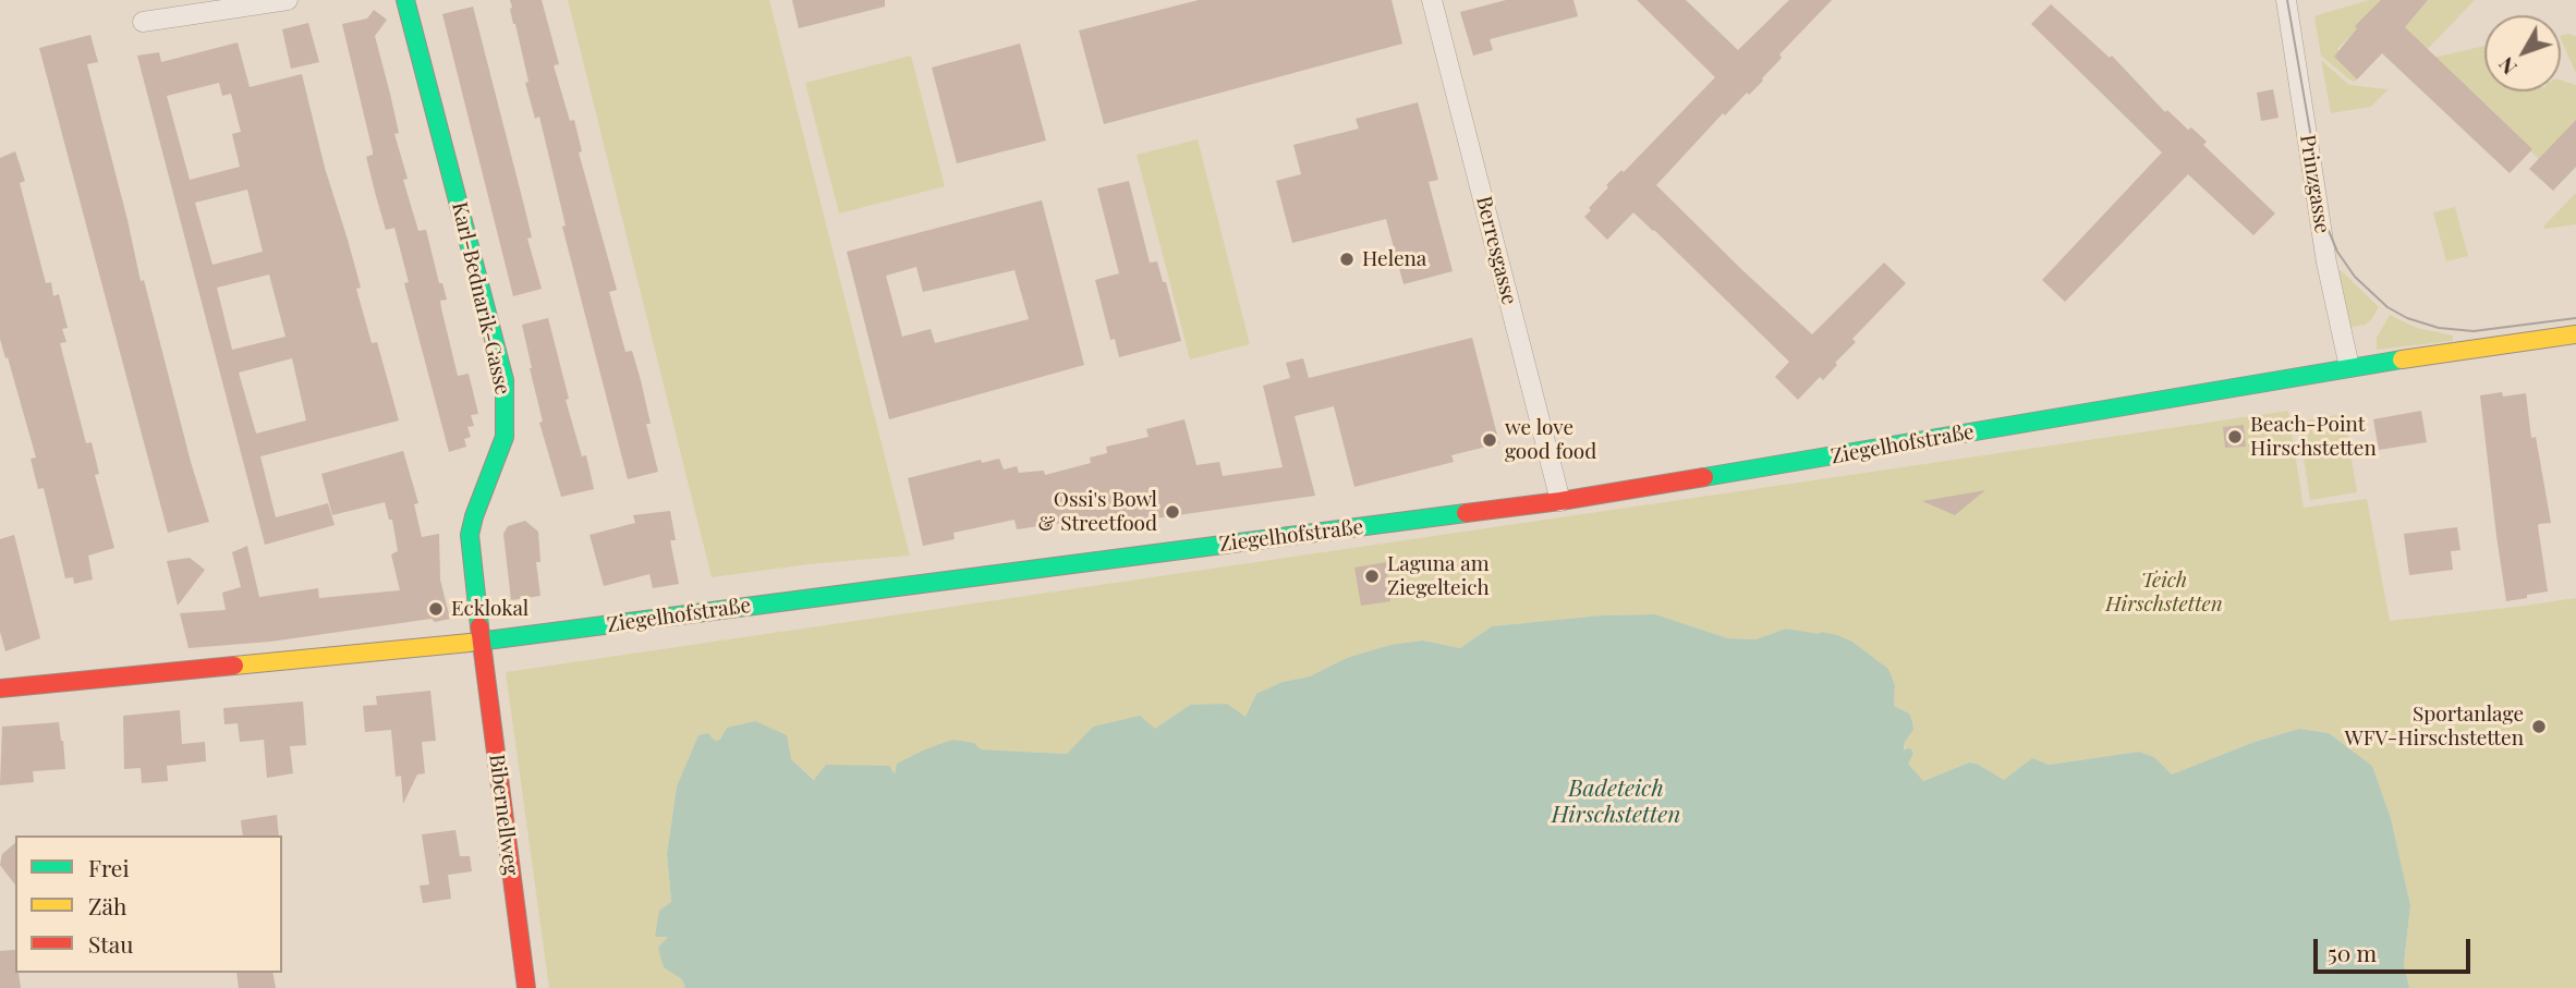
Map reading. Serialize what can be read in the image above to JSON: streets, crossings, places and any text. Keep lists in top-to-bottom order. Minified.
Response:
{"streets":{"street":["Prinzgasse","Berresgasse","Karl-Bednarik-Gasse","Ziegelhofstraße","Bibernellweg"]},"crossings":[["Prinzgasse","Ziegelhofstraße"],["Berresgasse","Ziegelhofstraße"],["Karl-Bednarik-Gasse","Ziegelhofstraße"],["Karl-Bednarik-Gasse","Bibernellweg"],["Ziegelhofstraße","Bibernellweg"]],"water":["Badeteich Hirschstetten"],"parks":["Teich Hirschstetten"],"places":["Helena","Beach-Point Hirschstetten","we love good food","Ossi's Bowl & Streetfood","Laguna am Ziegelteich","Ecklokal","Sportanlage WFV-Hirschstetten"],"legend":["Frei","Zäh","Stau"],"scale_bar":"50 m","north":"bottom left"}
